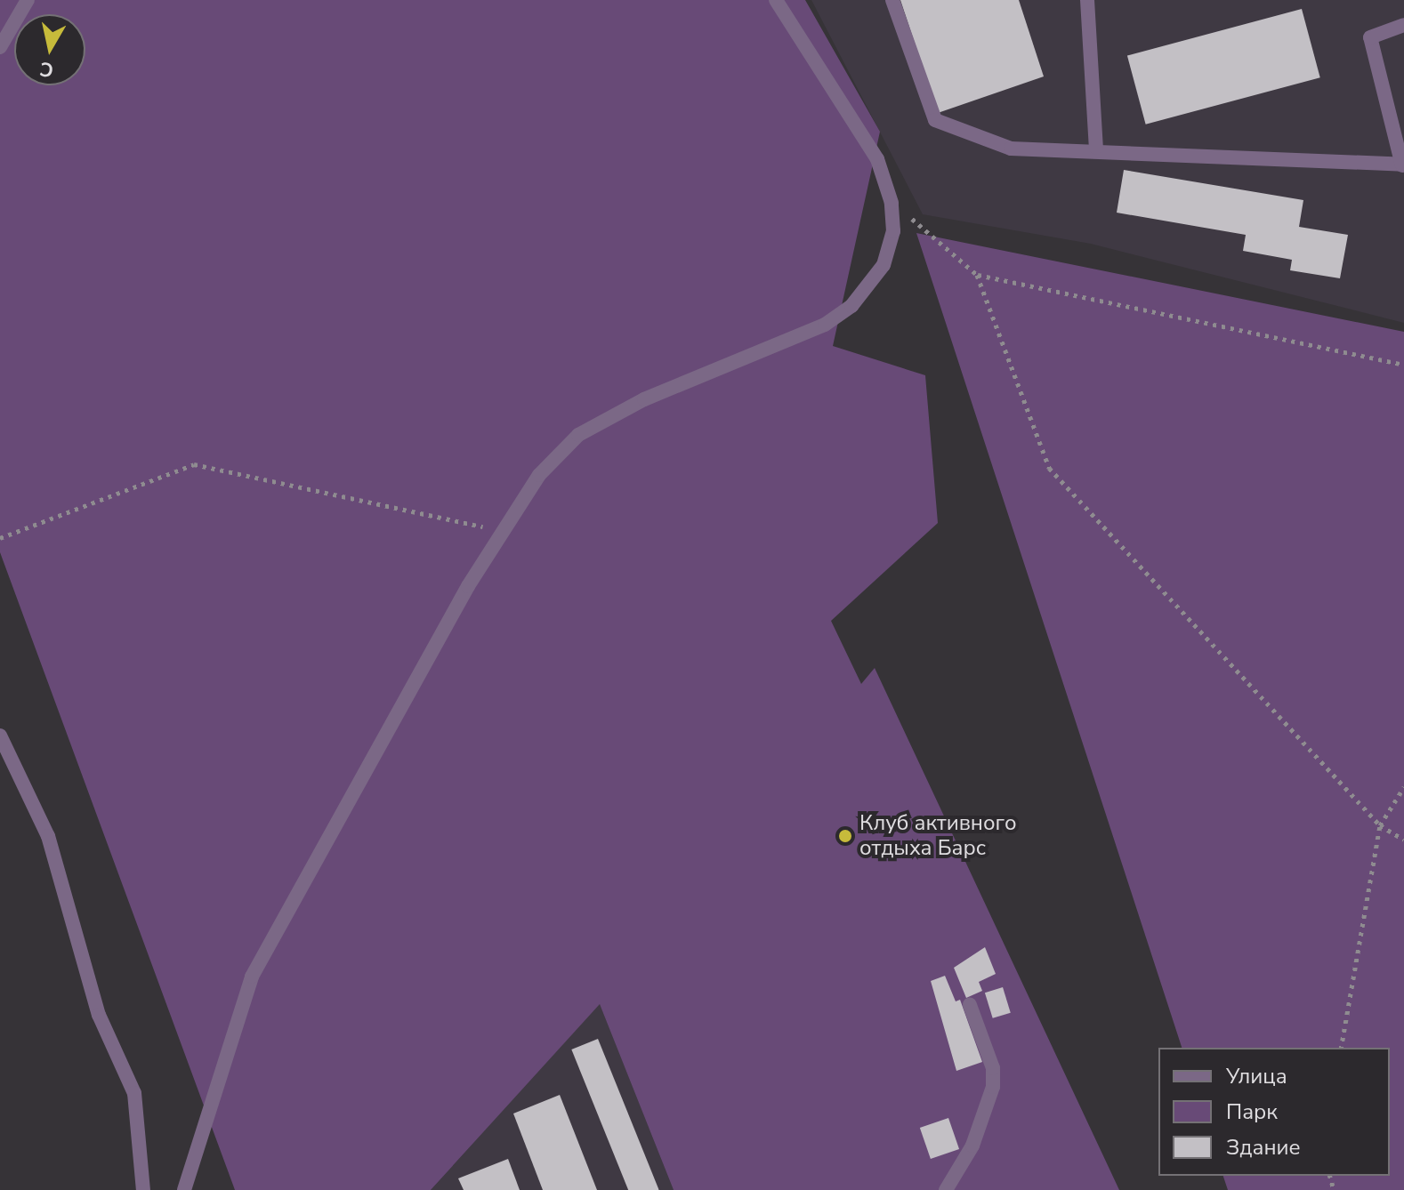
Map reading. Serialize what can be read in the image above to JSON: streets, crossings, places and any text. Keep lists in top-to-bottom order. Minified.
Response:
{"places":["Клуб активного отдыха Барс"],"legend":["Улица","Парк","Здание"],"north":"bottom"}
